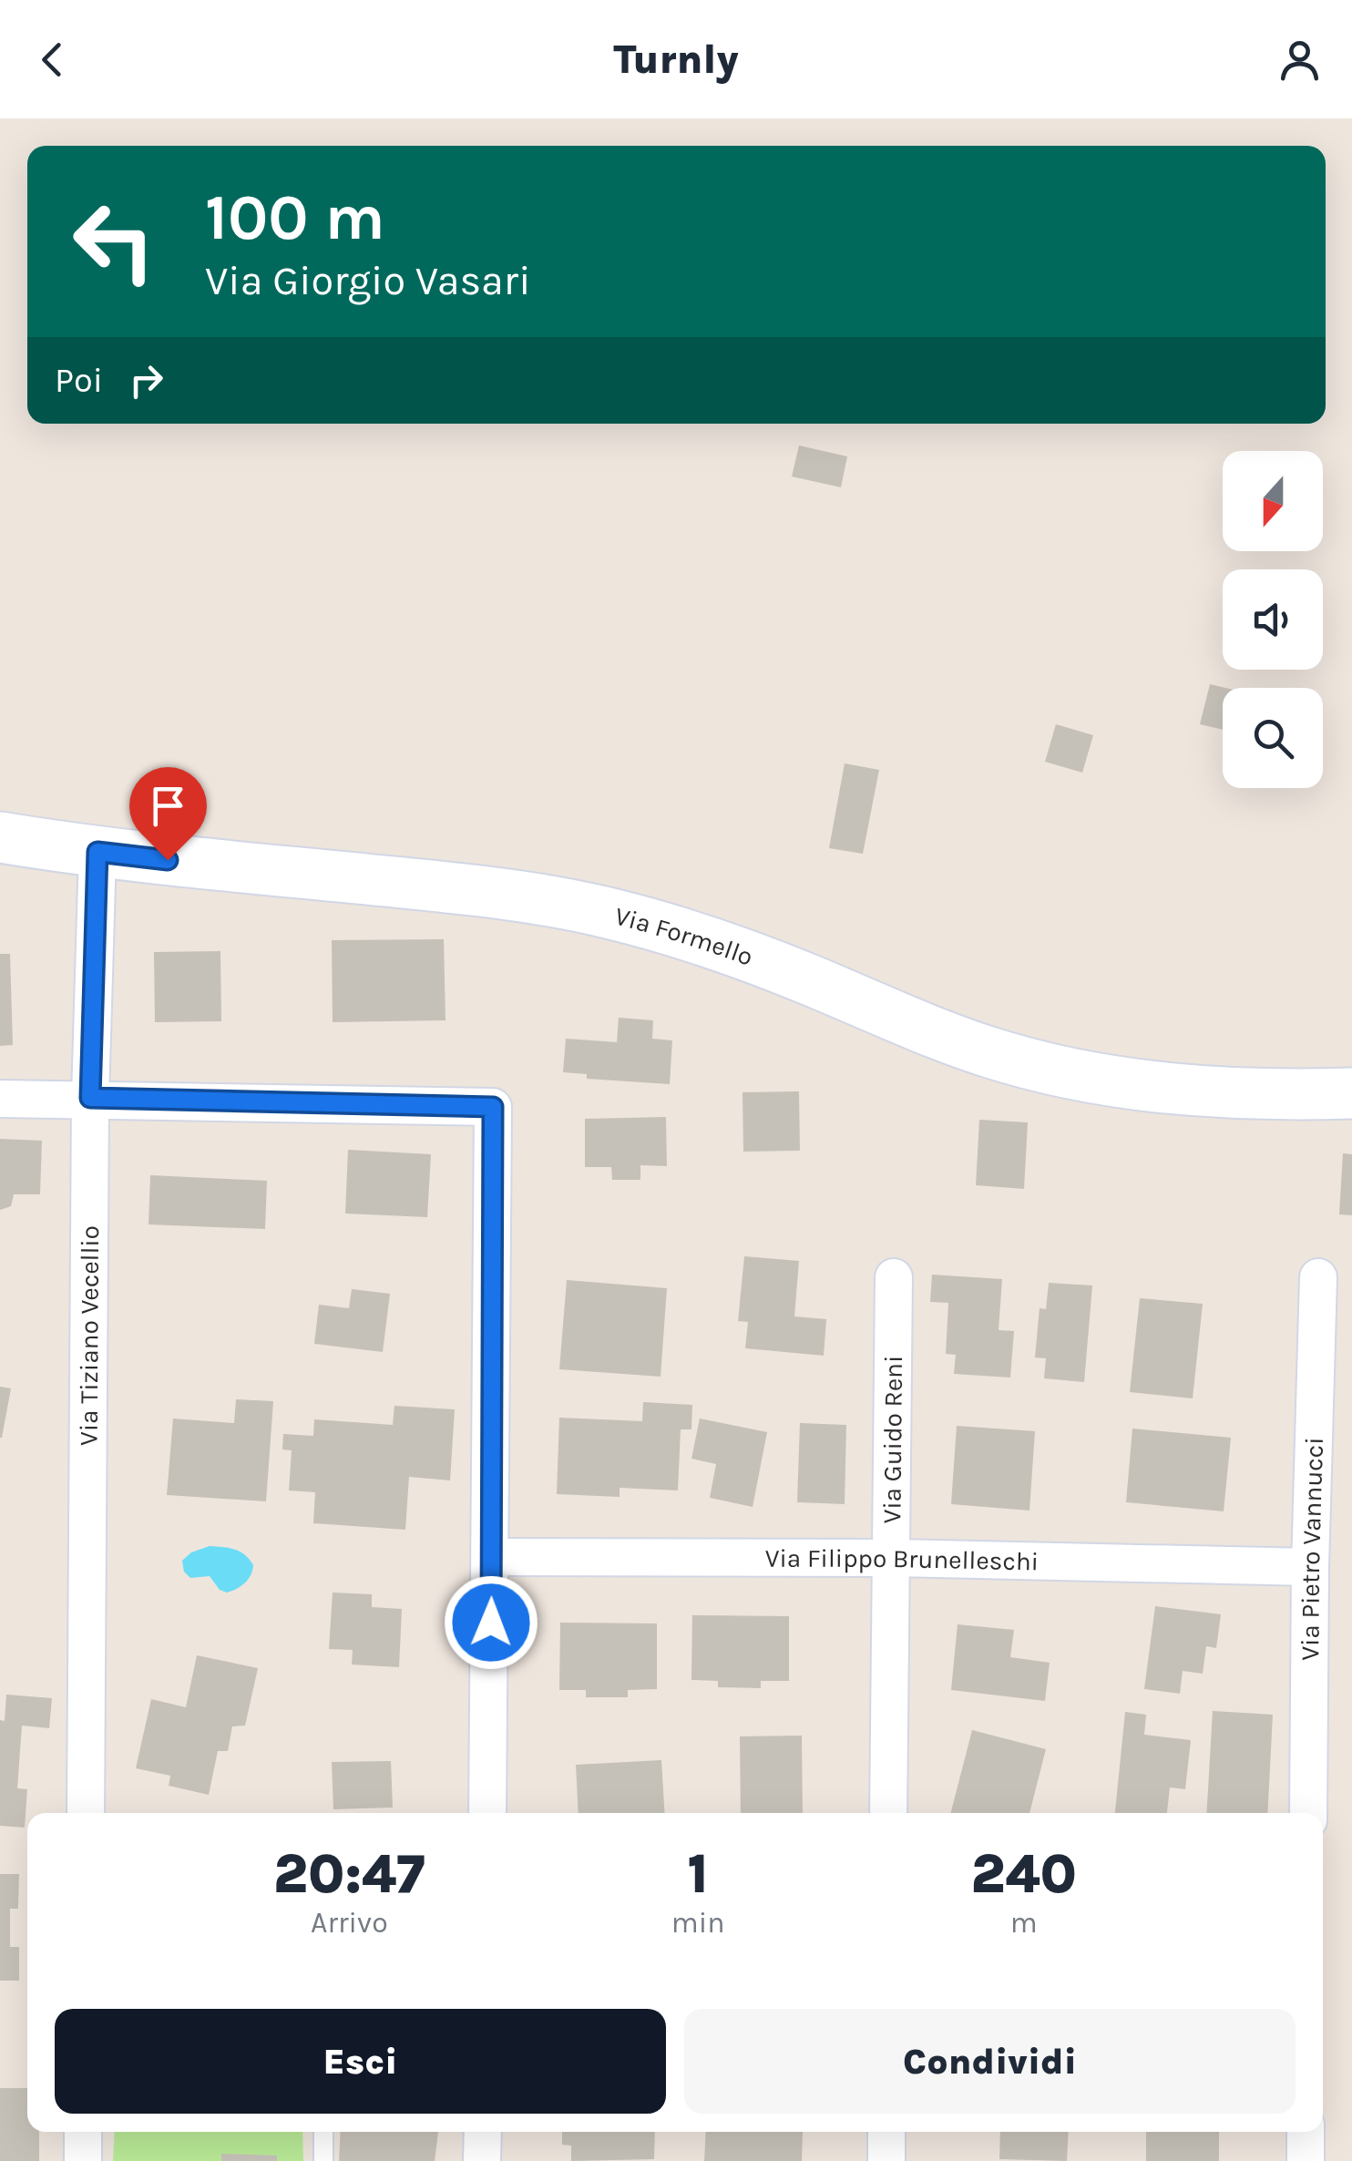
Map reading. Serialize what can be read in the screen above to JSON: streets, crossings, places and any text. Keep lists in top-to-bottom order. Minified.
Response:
{"streets":{"main road":["Via Formello"],"street":["Via Tiziano Vecellio","Via Guido Reni","Via Pietro Vannucci","Via Filippo Brunelleschi"]},"crossings":[["Via Formello","Via Tiziano Vecellio"],["Via Guido Reni","Via Filippo Brunelleschi"],["Via Pietro Vannucci","Via Filippo Brunelleschi"]],"north":"bottom","page":{"header":"Turnly","turn":["100 m","Via Giorgio Vasari"],"then":"Poi","eta":["20:47","Arrivo","1","min","240","m"],"buttons":["Esci","Condividi"]}}
